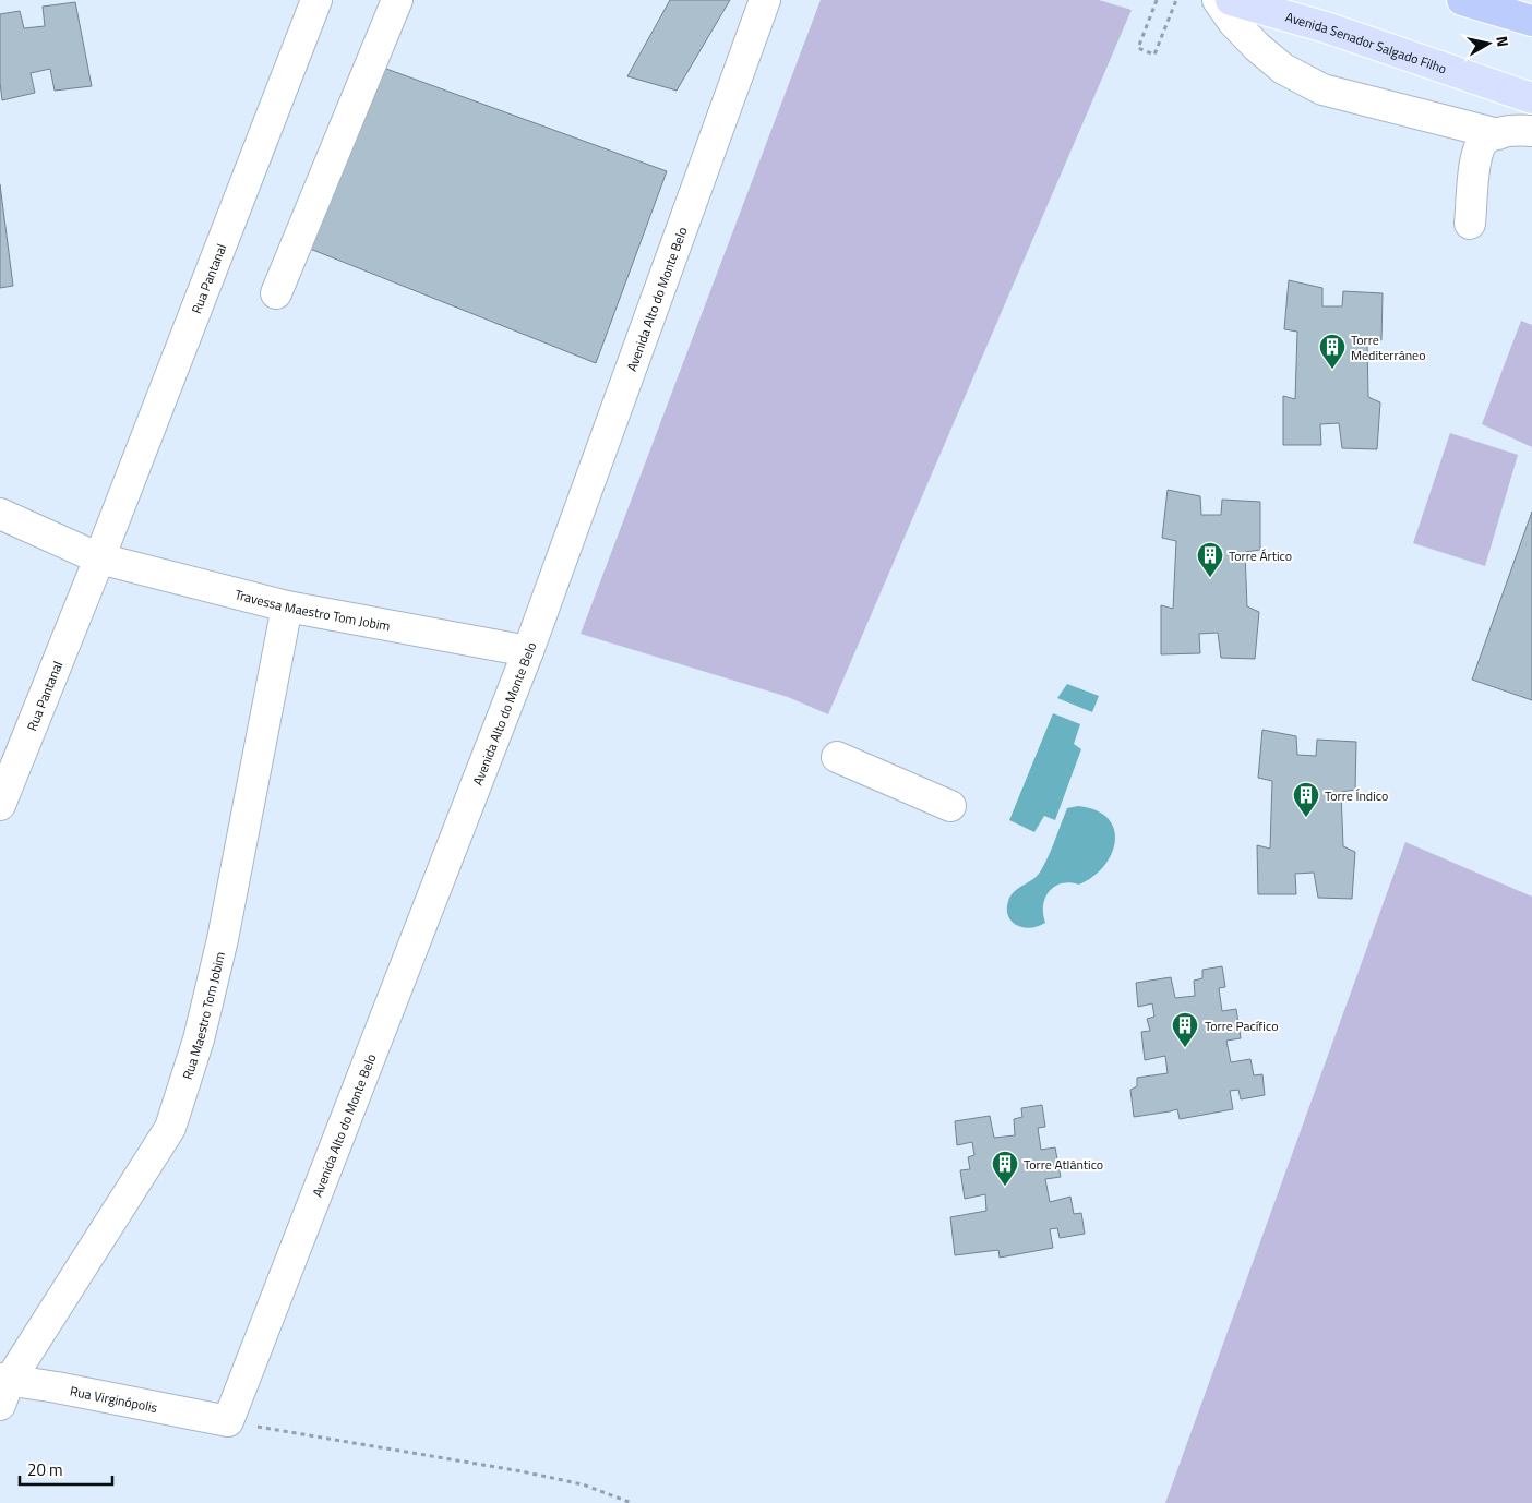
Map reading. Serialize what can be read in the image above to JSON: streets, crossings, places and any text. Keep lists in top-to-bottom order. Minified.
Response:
{"streets":{"main road":["Avenida Senador Salgado Filho"],"street":["Rua Pantanal","Avenida Alto do Monte Belo","Travessa Maestro Tom Jobim","Rua Maestro Tom Jobim","Rua Virginópolis"]},"crossings":[["Rua Pantanal","Travessa Maestro Tom Jobim"],["Avenida Alto do Monte Belo","Travessa Maestro Tom Jobim"],["Avenida Alto do Monte Belo","Rua Virginópolis"],["Travessa Maestro Tom Jobim","Rua Maestro Tom Jobim"],["Rua Maestro Tom Jobim","Rua Virginópolis"]],"places":{"building":["Torre Mediterrâneo","Torre Ártico","Torre Índico","Torre Pacífico","Torre Atlântico"]},"scale_bar":"20 m","north":"right"}
